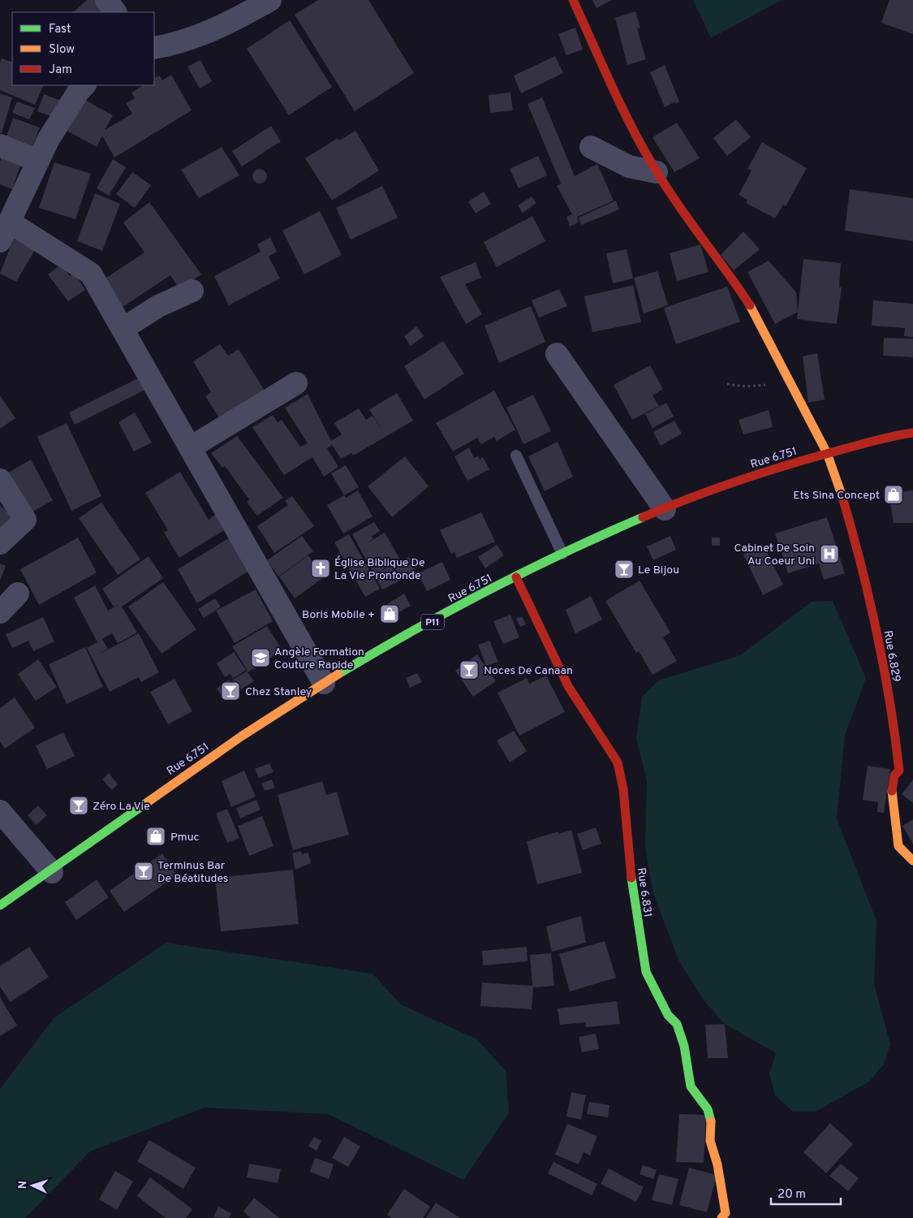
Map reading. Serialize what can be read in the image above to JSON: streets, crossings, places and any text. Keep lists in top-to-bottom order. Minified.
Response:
{"streets":{"street":["Rue 6.751","P11","Rue 6.829","Rue 6.831"]},"crossings":[["Rue 6.751","Rue 6.829"],["Rue 6.751","Rue 6.831"]],"places":{"shop":["Ets Sina Concept","Boris Mobile +","Pmuc"],"hospital":["Cabinet De Soin Au Coeur Uni"],"church":["Église Biblique De La Vie Pronfonde"],"bar":["Le Bijou","Noces De Canaan","Chez Stanley","Zéro La Vie","Terminus Bar De Béatitudes"],"school or university":["Angèle Formation Couture Rapide"]},"legend":["Fast","Slow","Jam"],"scale_bar":"20 m","north":"left"}
